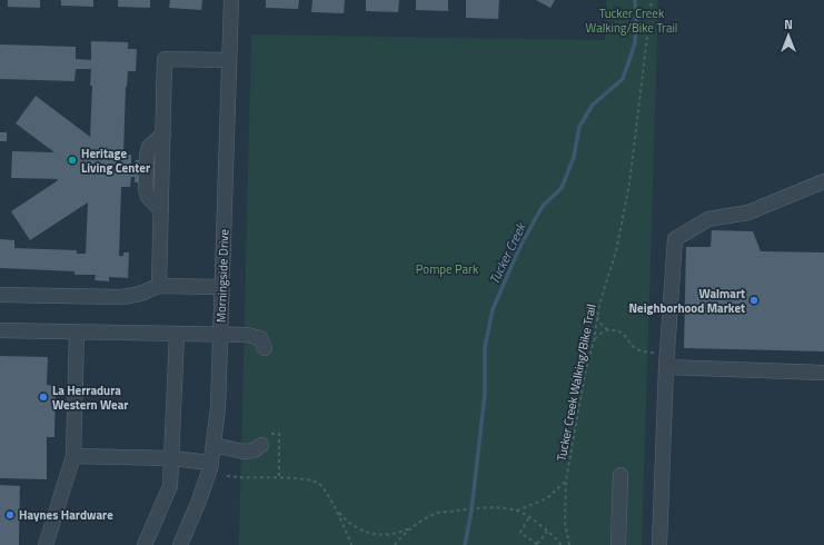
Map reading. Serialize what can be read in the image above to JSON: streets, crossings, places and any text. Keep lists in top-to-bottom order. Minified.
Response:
{"streets":{"street":["Morningside Drive"],"path":["Tucker Creek Walking/Bike Trail"]},"water":["Tucker Creek"],"parks":["Tucker Creek Walking/Bike Trail","Pompe Park"],"places":["Heritage Living Center","Walmart Neighborhood Market","La Herradura Western Wear","Haynes Hardware"],"north":"top"}
